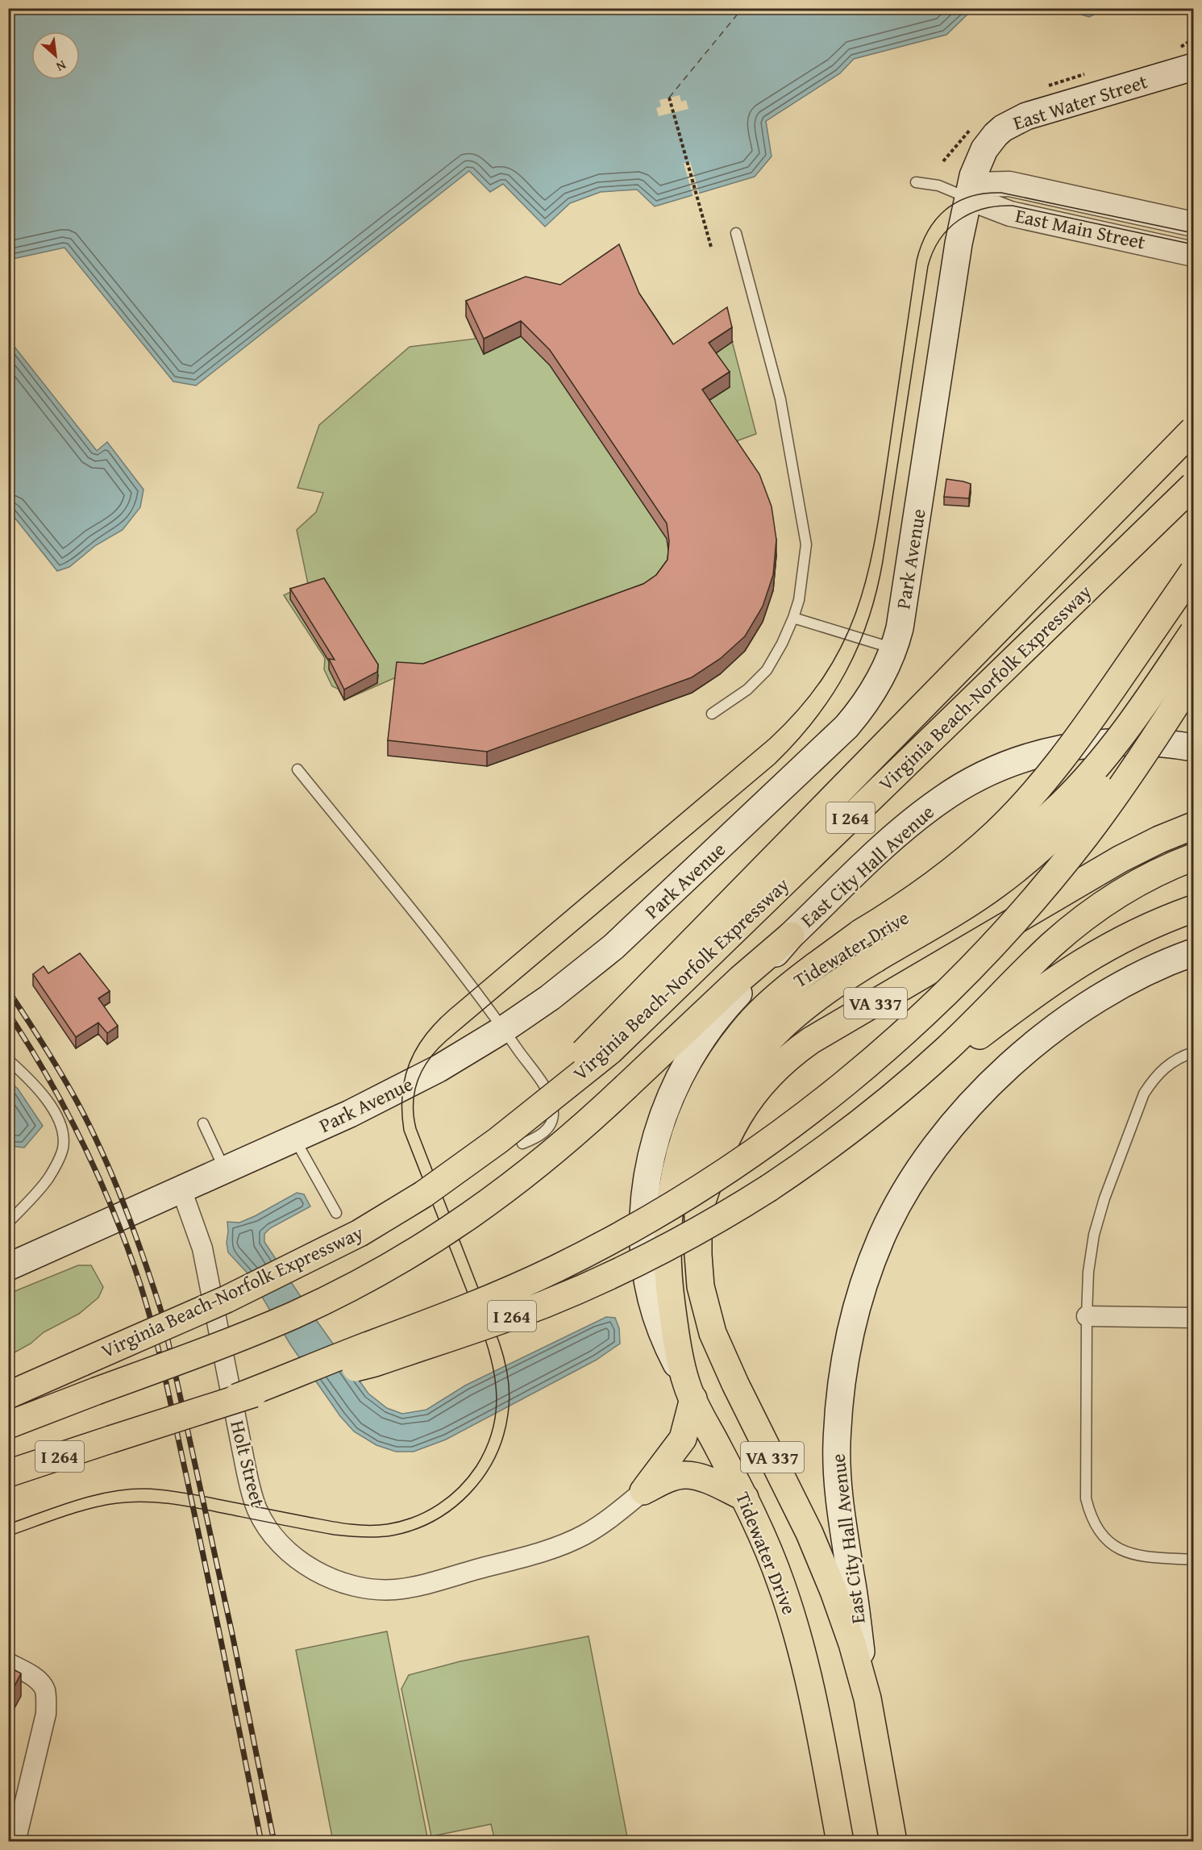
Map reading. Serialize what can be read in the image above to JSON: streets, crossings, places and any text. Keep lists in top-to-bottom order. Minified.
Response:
{"streets":{"main road":["East Water Street","Park Avenue","Virginia Beach-Norfolk Expressway","I 264","East City Hall Avenue","Tidewater Drive","VA 337"],"street":["East Main Street","Holt Street"]},"crossings":[["East Water Street","East Main Street"],["East Water Street","Park Avenue"],["East Main Street","Park Avenue"],["Park Avenue","Holt Street"],["East City Hall Avenue","Tidewater Drive"],["Tidewater Drive","VA 337"]],"north":"bottom right"}
